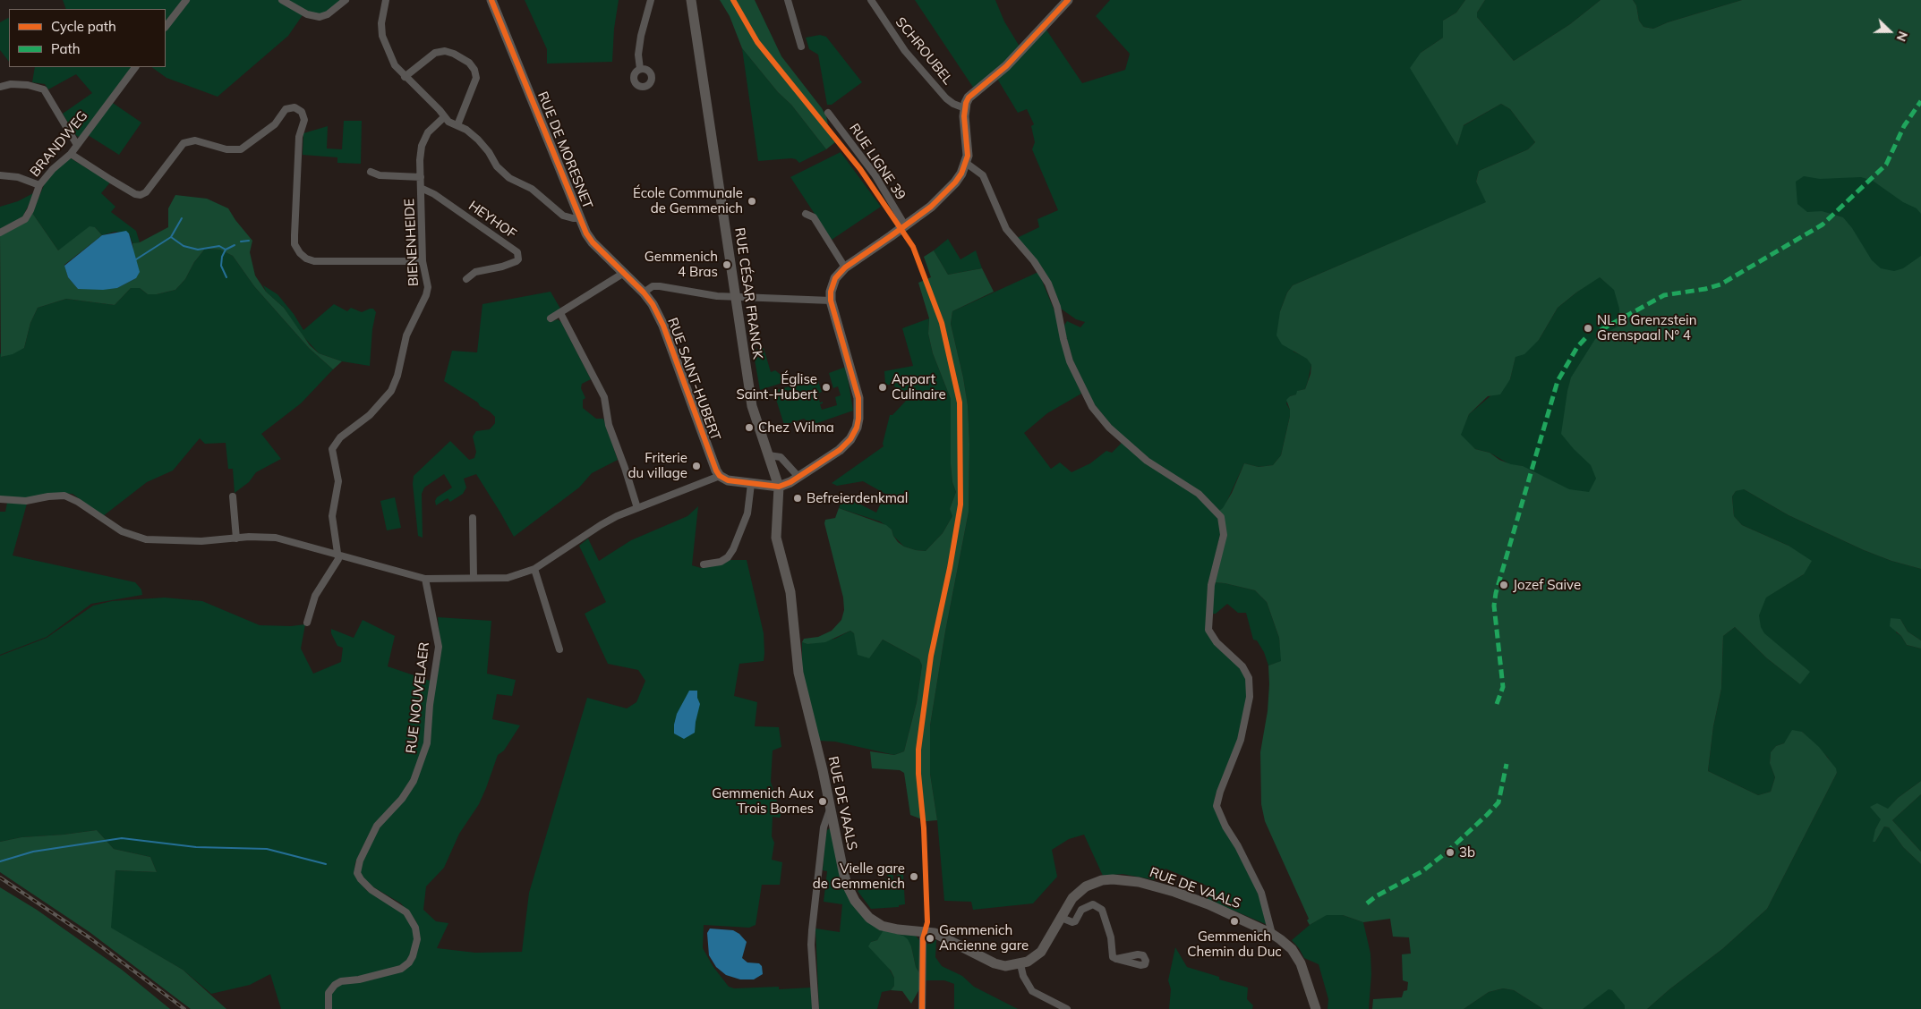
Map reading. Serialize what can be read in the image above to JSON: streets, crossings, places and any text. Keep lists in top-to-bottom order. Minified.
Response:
{"streets":{"main road":["RUE DE MORESNET","RUE CÉSAR FRANCK","RUE SAINT-HUBERT","RUE DE VAALS"],"street":["SCHROUBEL","BRANDWEG","RUE LIGNE 39","HEYHOF","BIENENHEIDE","RUE NOUVELAER"]},"crossings":[["RUE DE MORESNET","RUE SAINT-HUBERT"],["HEYHOF","BIENENHEIDE"],["RUE CÉSAR FRANCK","RUE DE VAALS"]],"places":["École Communale de Gemmenich","Gemmenich 4 Bras","NL B Grenzstein Grenspaal N° 4","Église Saint-Hubert","Appart Culinaire","Chez Wilma","Friterie du village","Befreierdenkmal","Jozef Saive","Gemmenich Aux Trois Bornes","3b","Vielle gare de Gemmenich","Gemmenich Chemin du Duc","Gemmenich Ancienne gare"],"legend":["Cycle path","Path"],"north":"right"}
